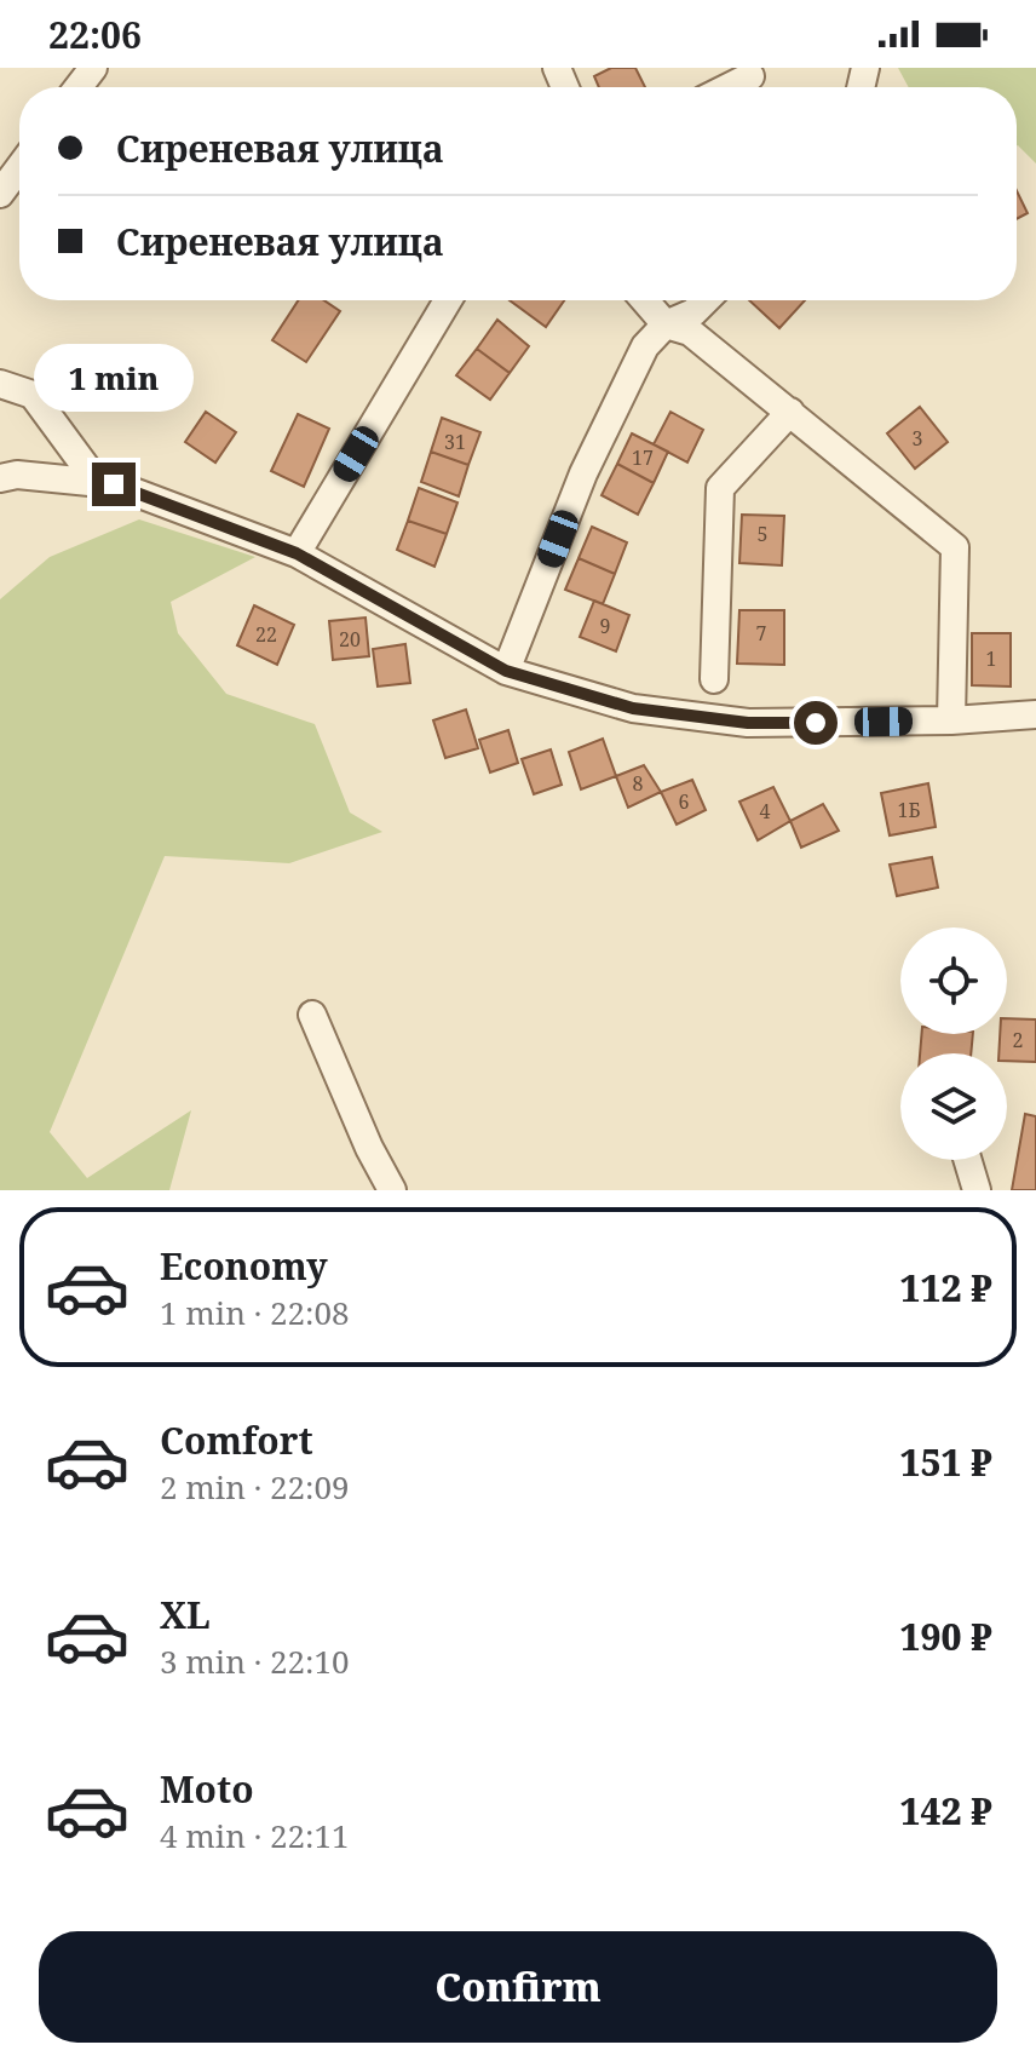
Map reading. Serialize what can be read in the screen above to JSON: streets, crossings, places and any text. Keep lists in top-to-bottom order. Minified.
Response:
{"house_numbers":["3","31","17","5","9","7","22","20","1","8","6","1Б","4","2"],"page":{"status":"22:06","banner":["Сиреневая улица","Сиреневая улица"],"bubble":"1 min","list":[{"name":"Economy","note":"1 min · 22:08","value":"112 ₽"},{"name":"Comfort","note":"2 min · 22:09","value":"151 ₽"},{"name":"XL","note":"3 min · 22:10","value":"190 ₽"},{"name":"Moto","note":"4 min · 22:11","value":"142 ₽"}],"buttons":"Confirm"}}
